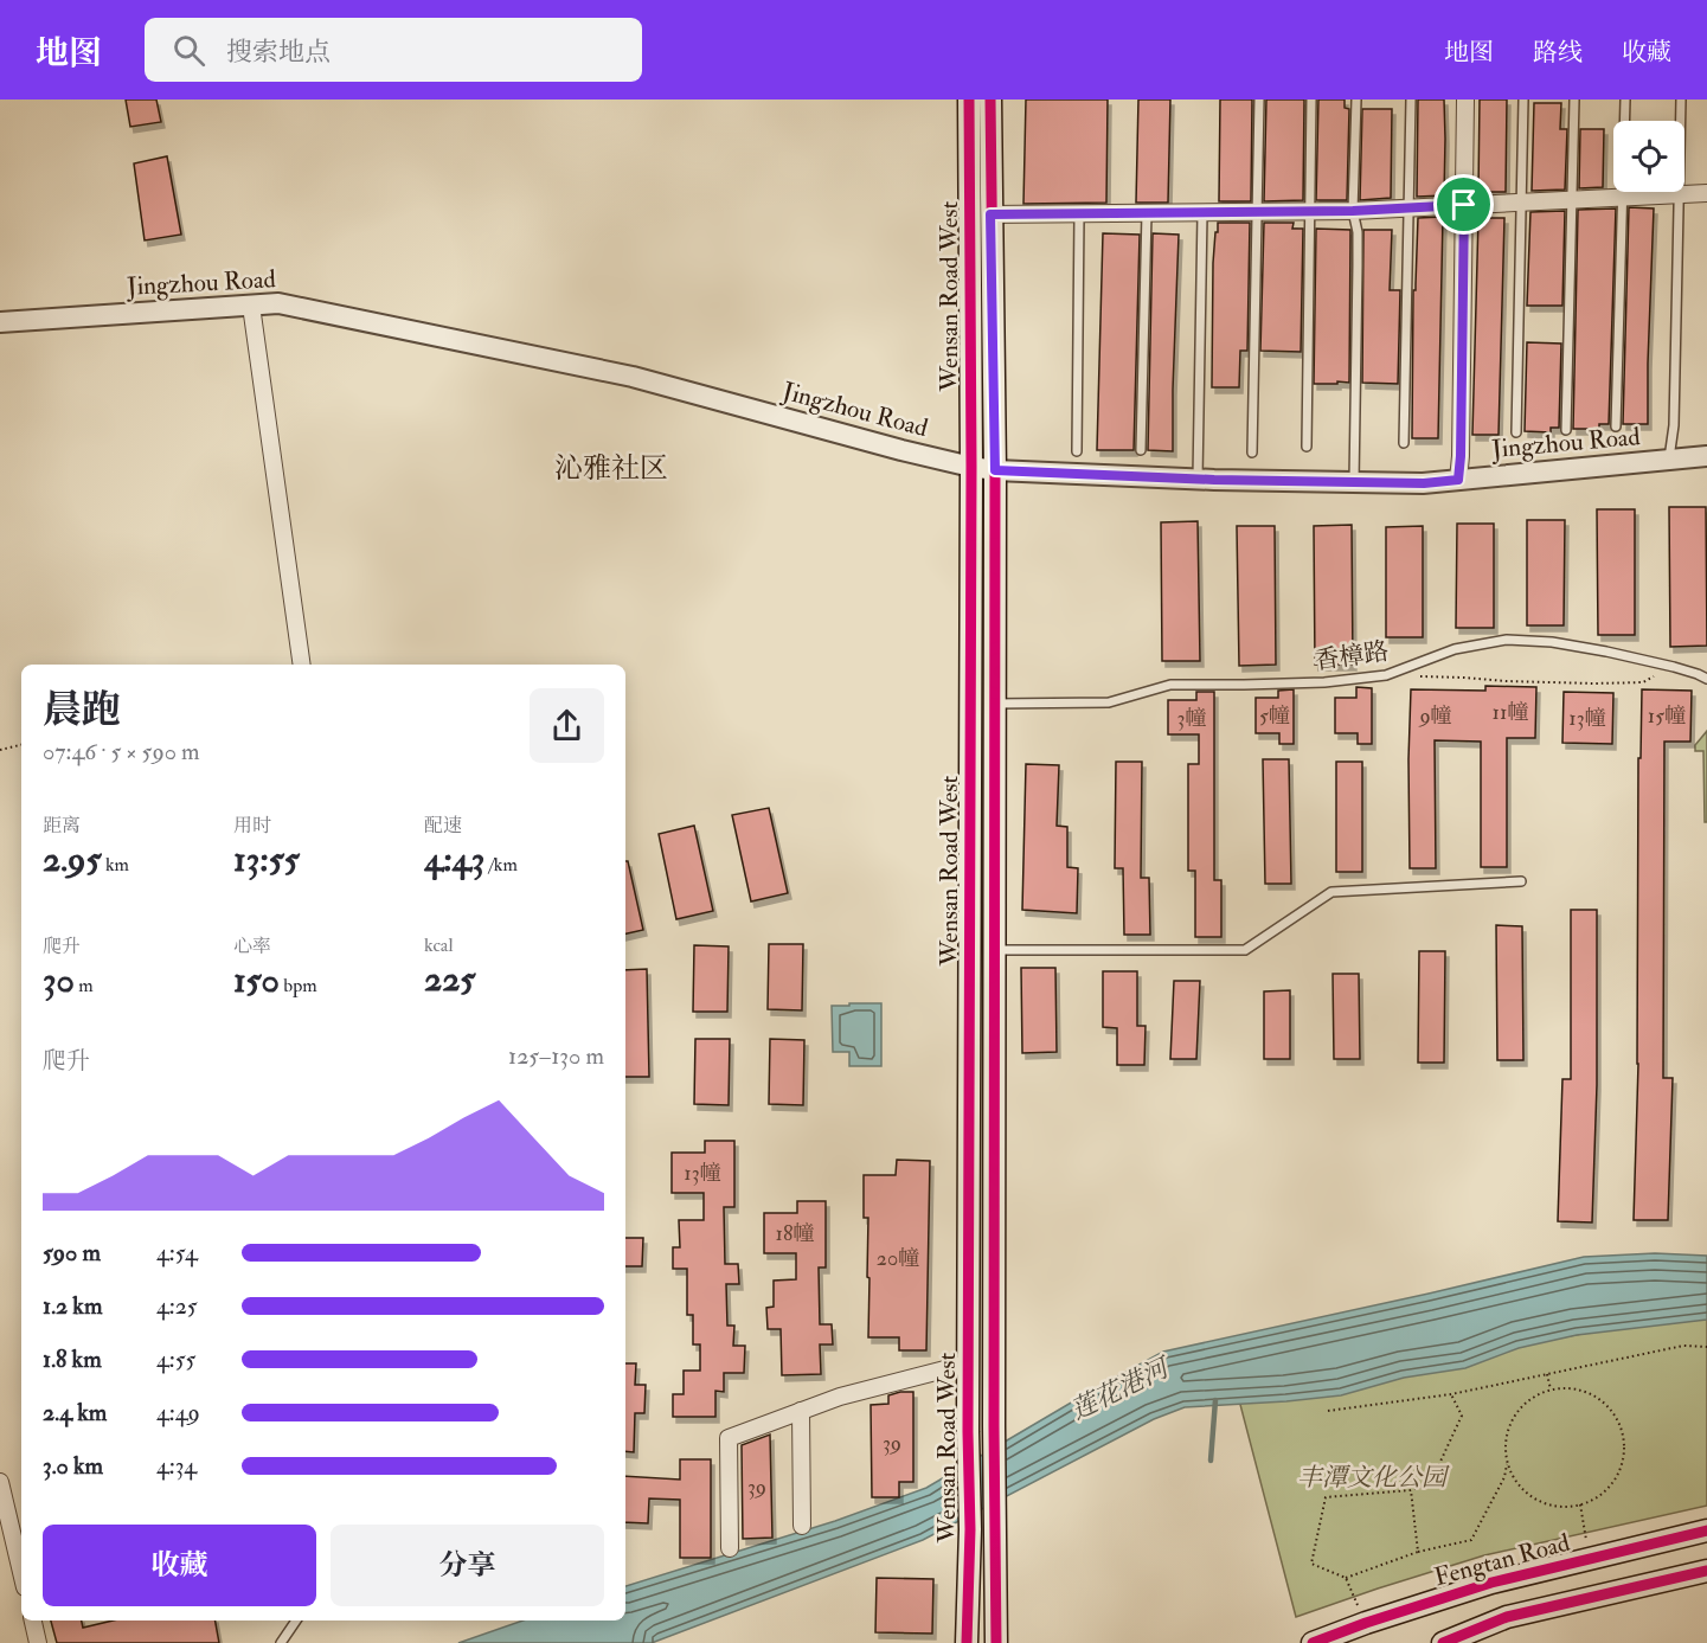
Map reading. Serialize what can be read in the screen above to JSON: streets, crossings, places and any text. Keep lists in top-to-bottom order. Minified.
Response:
{"streets":{"main road":["Wensan Road West","Fengtan Road"],"street":["Jingzhou Road"],"lane":["香樟路"]},"crossings":[["Jingzhou Road","Wensan Road West"],["Wensan Road West","香樟路"]],"districts":["沁雅社区"],"water":["莲花港河"],"parks":["丰潭文化公园"],"house_numbers":["11幢","5幢","9幢","15幢","3幢","13幢","13幢","18幢","20幢","39","39"],"page":{"header":"地图","search":"搜索地点","nav":["地图","路线","收藏"],"heading":["晨跑","07:46 · 5 × 590 m"],"stats":[["距离","2.95 km"],["用时","13:55"],["配速","4:43 /km"],["爬升","30 m"],["心率","150 bpm"],["kcal","225"]],"chart":["爬升","125–130 m"],"list":[{"name":"590 m","note":"4:54"},{"name":"1.2 km","note":"4:25"},{"name":"1.8 km","note":"4:55"},{"name":"2.4 km","note":"4:49"},{"name":"3.0 km","note":"4:34"}],"buttons":["收藏","分享"]}}
